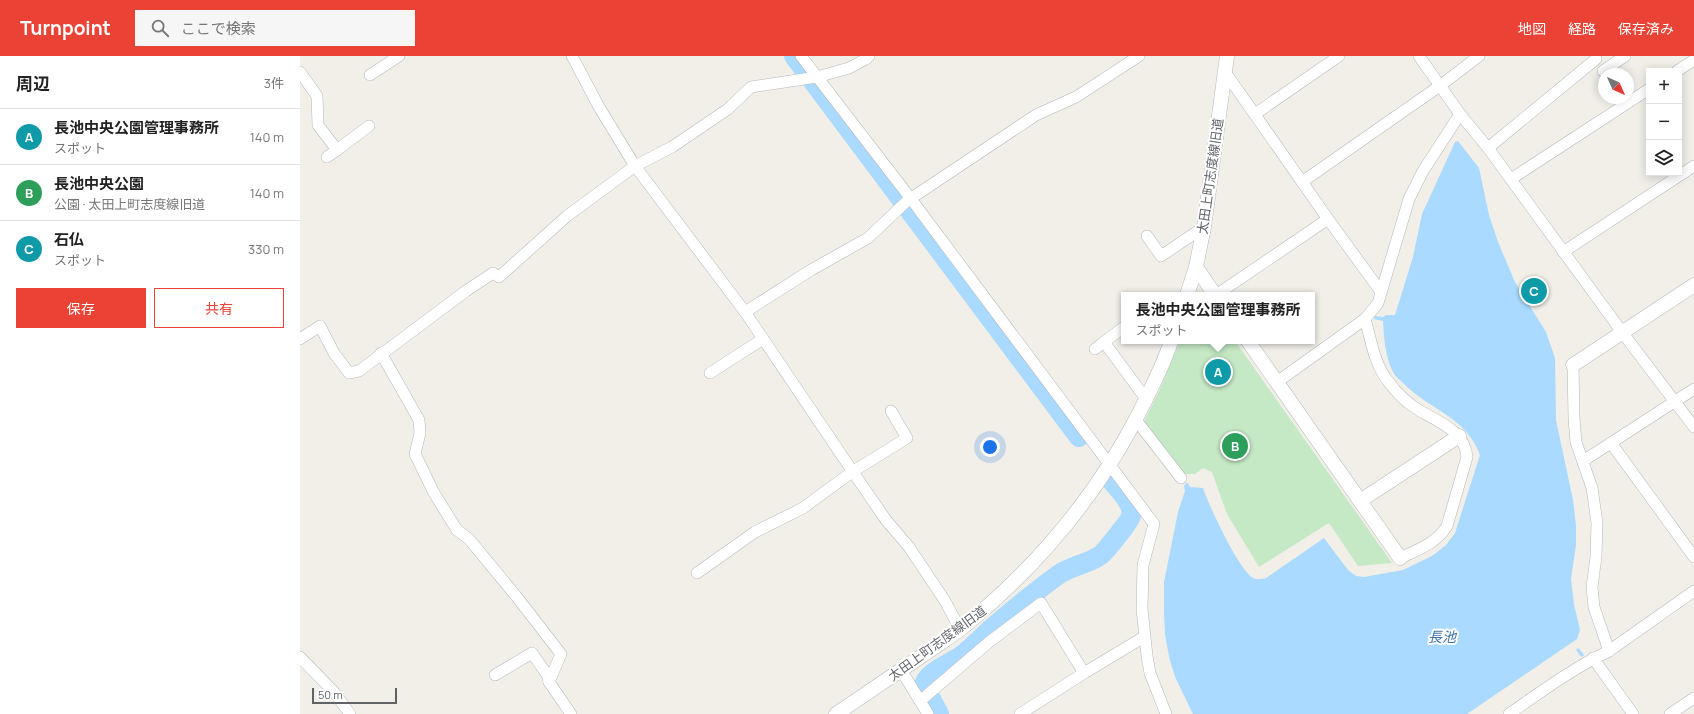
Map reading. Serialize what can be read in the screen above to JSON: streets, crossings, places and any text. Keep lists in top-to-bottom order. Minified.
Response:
{"streets":{"street":["太田上町志度線旧道"]},"water":["長池"],"scale_bar":"50 m","north":"bottom right","page":{"header":"Turnpoint","search":"ここで検索","nav":["地図","経路","保存済み"],"heading":["周辺","3件"],"map_buttons":["+","−"],"list":[{"mark":"A","name":"長池中央公園管理事務所","note":"スポット","value":"140 m"},{"mark":"B","name":"長池中央公園","note":"公園 · 太田上町志度線旧道","value":"140 m"},{"mark":"C","name":"石仏","note":"スポット","value":"330 m"}],"buttons":["保存","共有"],"pins":["C","A","B"],"popup":["長池中央公園管理事務所","スポット"],"scale":"50 m"}}
